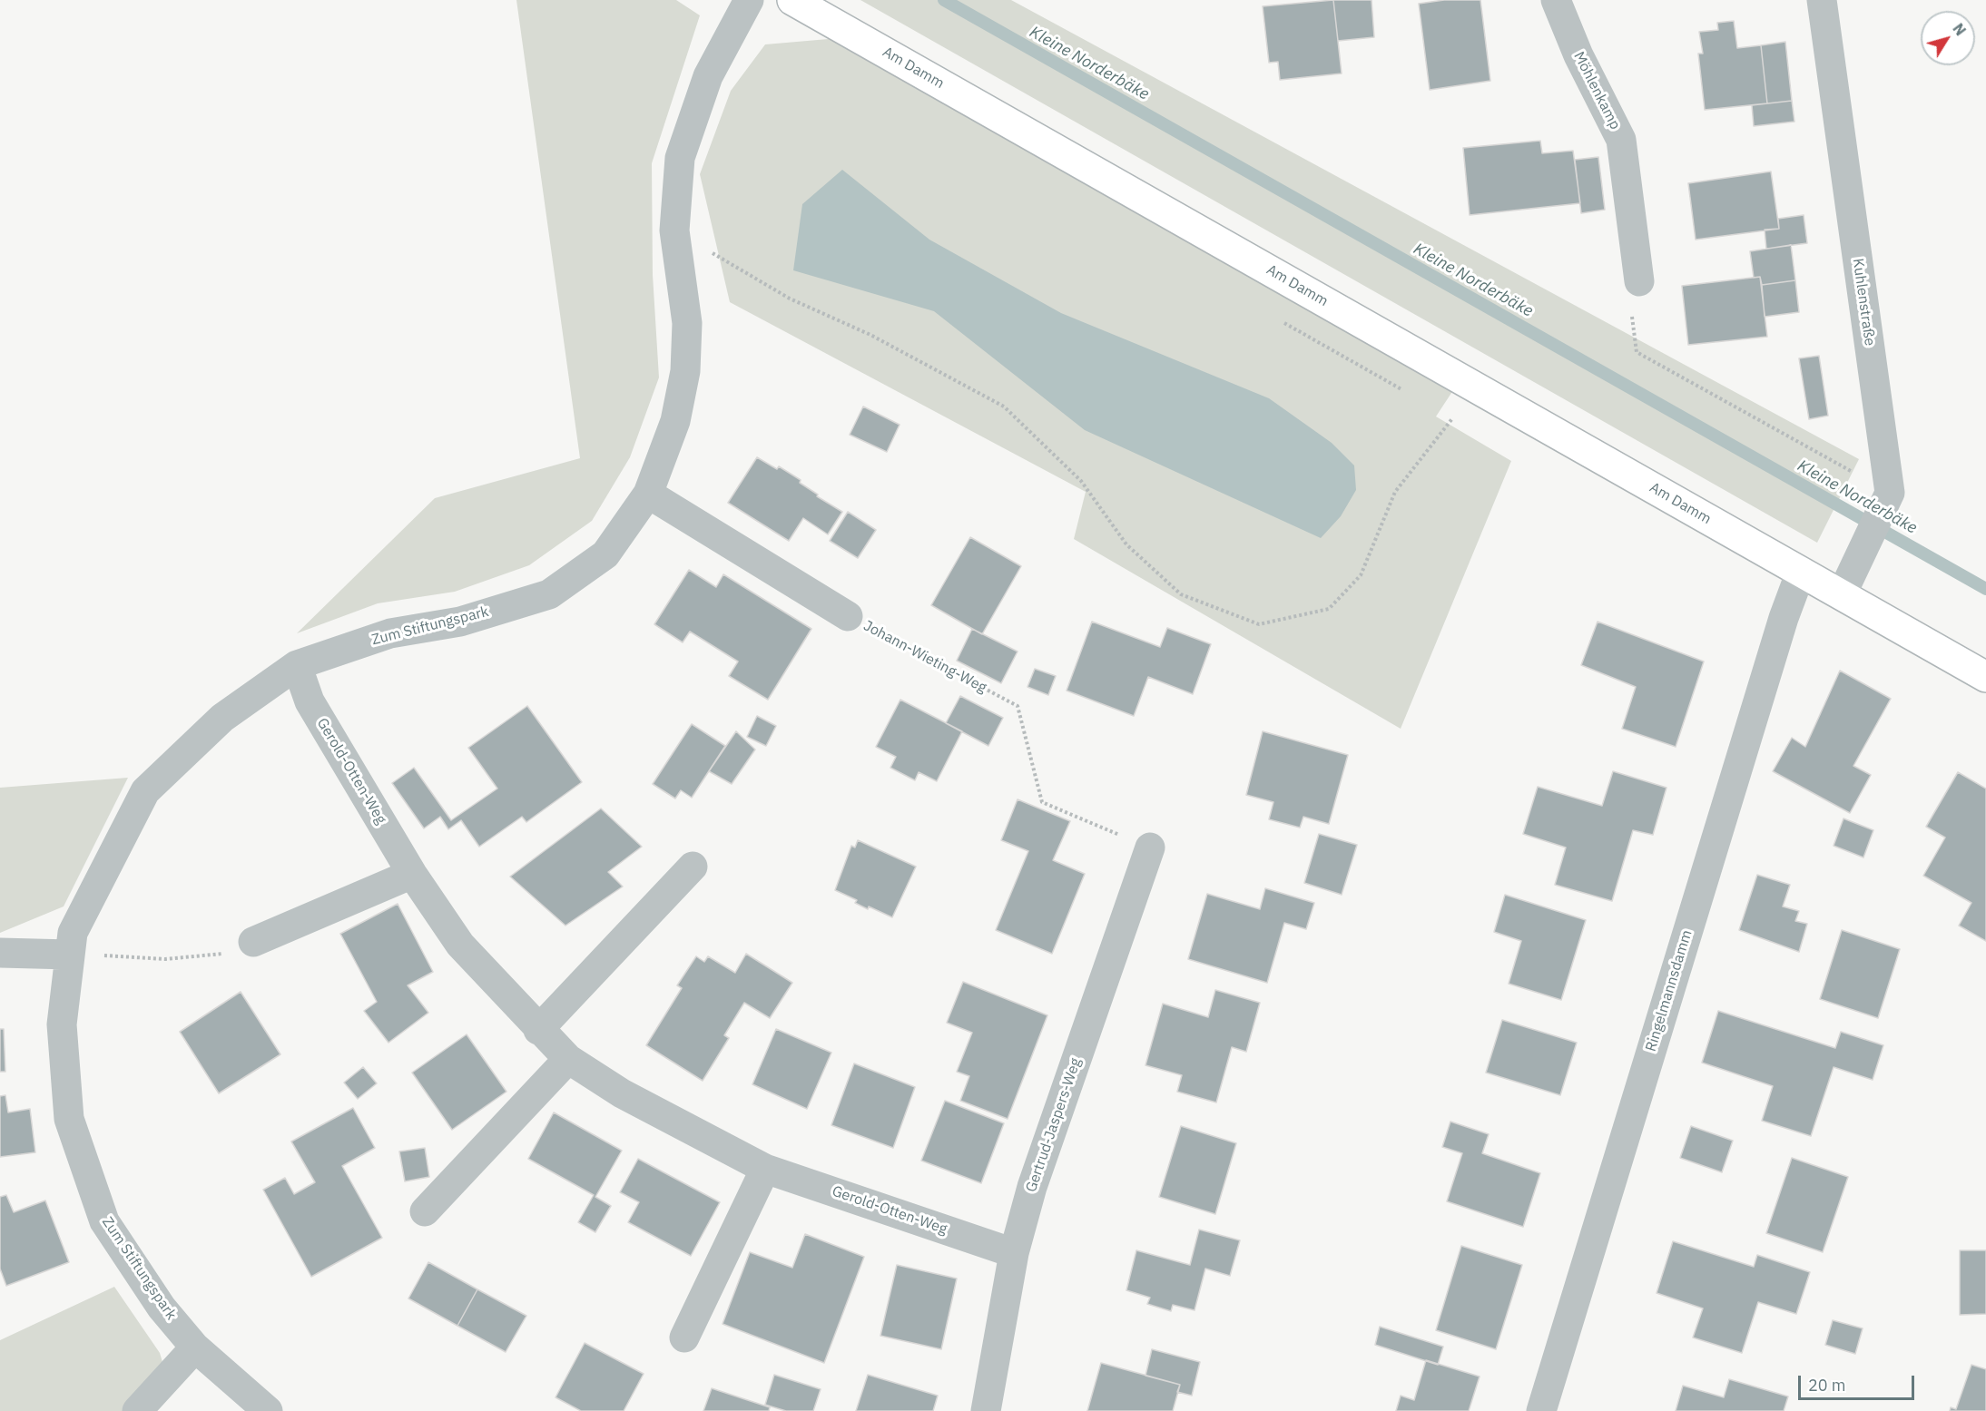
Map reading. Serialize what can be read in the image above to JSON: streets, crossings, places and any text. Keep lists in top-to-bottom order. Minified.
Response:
{"streets":{"main road":["Am Damm"],"street":["Möhlenkamp","Kuhlenstraße","Zum Stiftungspark","Johann-Wieting-Weg","Gerold-Otten-Weg","Ringelmannsdamm","Gertrud-Jaspers-Weg"]},"crossings":[["Am Damm","Ringelmannsdamm"],["Zum Stiftungspark","Johann-Wieting-Weg"],["Zum Stiftungspark","Gerold-Otten-Weg"],["Johann-Wieting-Weg","Gertrud-Jaspers-Weg"],["Gerold-Otten-Weg","Gertrud-Jaspers-Weg"]],"water":["Kleine Norderbäke"],"scale_bar":"20 m","north":"top right"}
